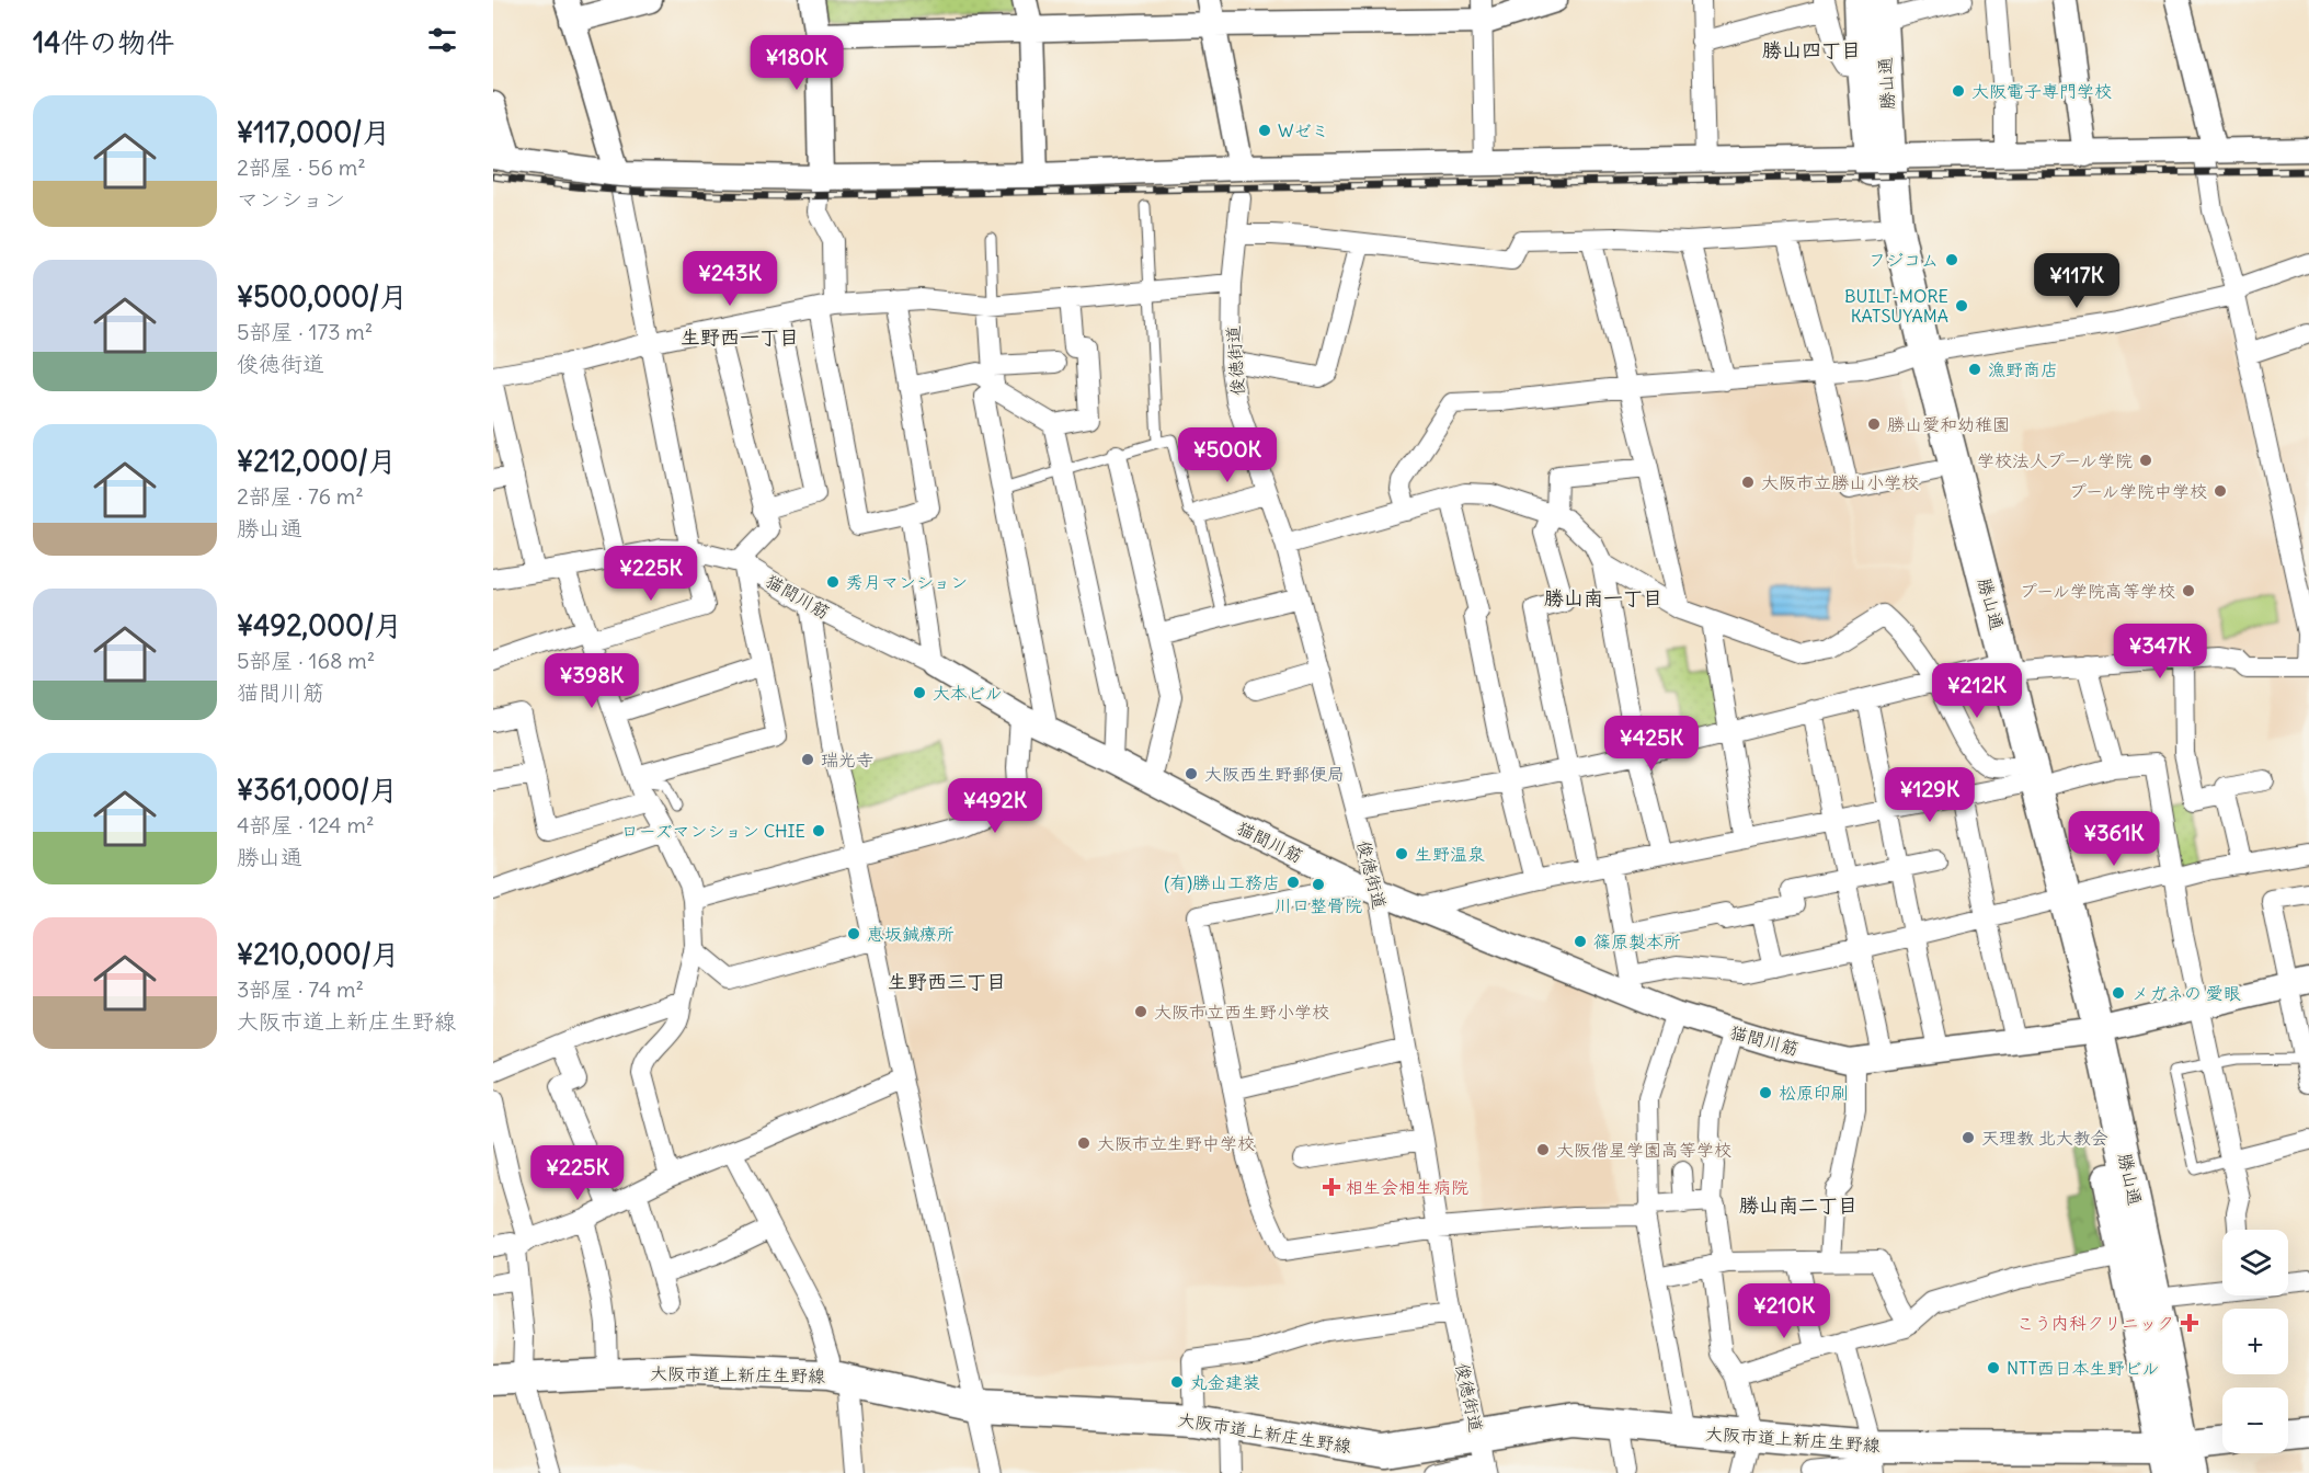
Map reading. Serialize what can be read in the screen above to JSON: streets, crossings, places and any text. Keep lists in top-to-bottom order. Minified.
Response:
{"streets":{"main road":["勝山通","大阪市道上新庄生野線"],"street":["俊徳街道","猫間川筋"]},"crossings":[["勝山通","猫間川筋"],["勝山通","大阪市道上新庄生野線"],["俊徳街道","猫間川筋"],["俊徳街道","大阪市道上新庄生野線"]],"districts":["勝山四丁目","生野西一丁目","勝山南一丁目","生野西三丁目","勝山南二丁目"],"places":{"other":["大阪電子専門学校","Wゼミ","フジコム","BUILT-MORE KATSUYAMA","漁野商店","勝山愛和幼稚園","学校法人プール学院","大阪市立勝山小学校","プール学院中学校","秀月マンション","プール学院高等学校","大本ビル","瑞光寺","大阪西生野郵便局","ローズマンション CHIE","生野温泉","(有)勝山工務店","川口整骨院","恵坂鍼療所","篠原製本所","メガネの 愛眼","大阪市立西生野小学校","松原印刷","天理教 北大教会","大阪市立生野中学校","大阪偕星学園高等学校","NTT西日本生野ビル","丸金建装"],"health":["相生会相生病院","こう内科クリニック"]},"page":{"heading":"14件の物件","price":["¥180K","¥243K","¥117K","¥500K","¥225K","¥347K","¥398K","¥212K","¥425K","¥129K","¥492K","¥361K","¥225K","¥210K"],"list":[{"name":"¥117,000/月","note":"2部屋 · 56 m² · マンション"},{"name":"¥500,000/月","note":"5部屋 · 173 m² · 俊徳街道"},{"name":"¥212,000/月","note":"2部屋 · 76 m² · 勝山通"},{"name":"¥492,000/月","note":"5部屋 · 168 m² · 猫間川筋"},{"name":"¥361,000/月","note":"4部屋 · 124 m² · 勝山通"},{"name":"¥210,000/月","note":"3部屋 · 74 m² · 大阪市道上新庄生野線"}],"map_buttons":["+","−"]}}
